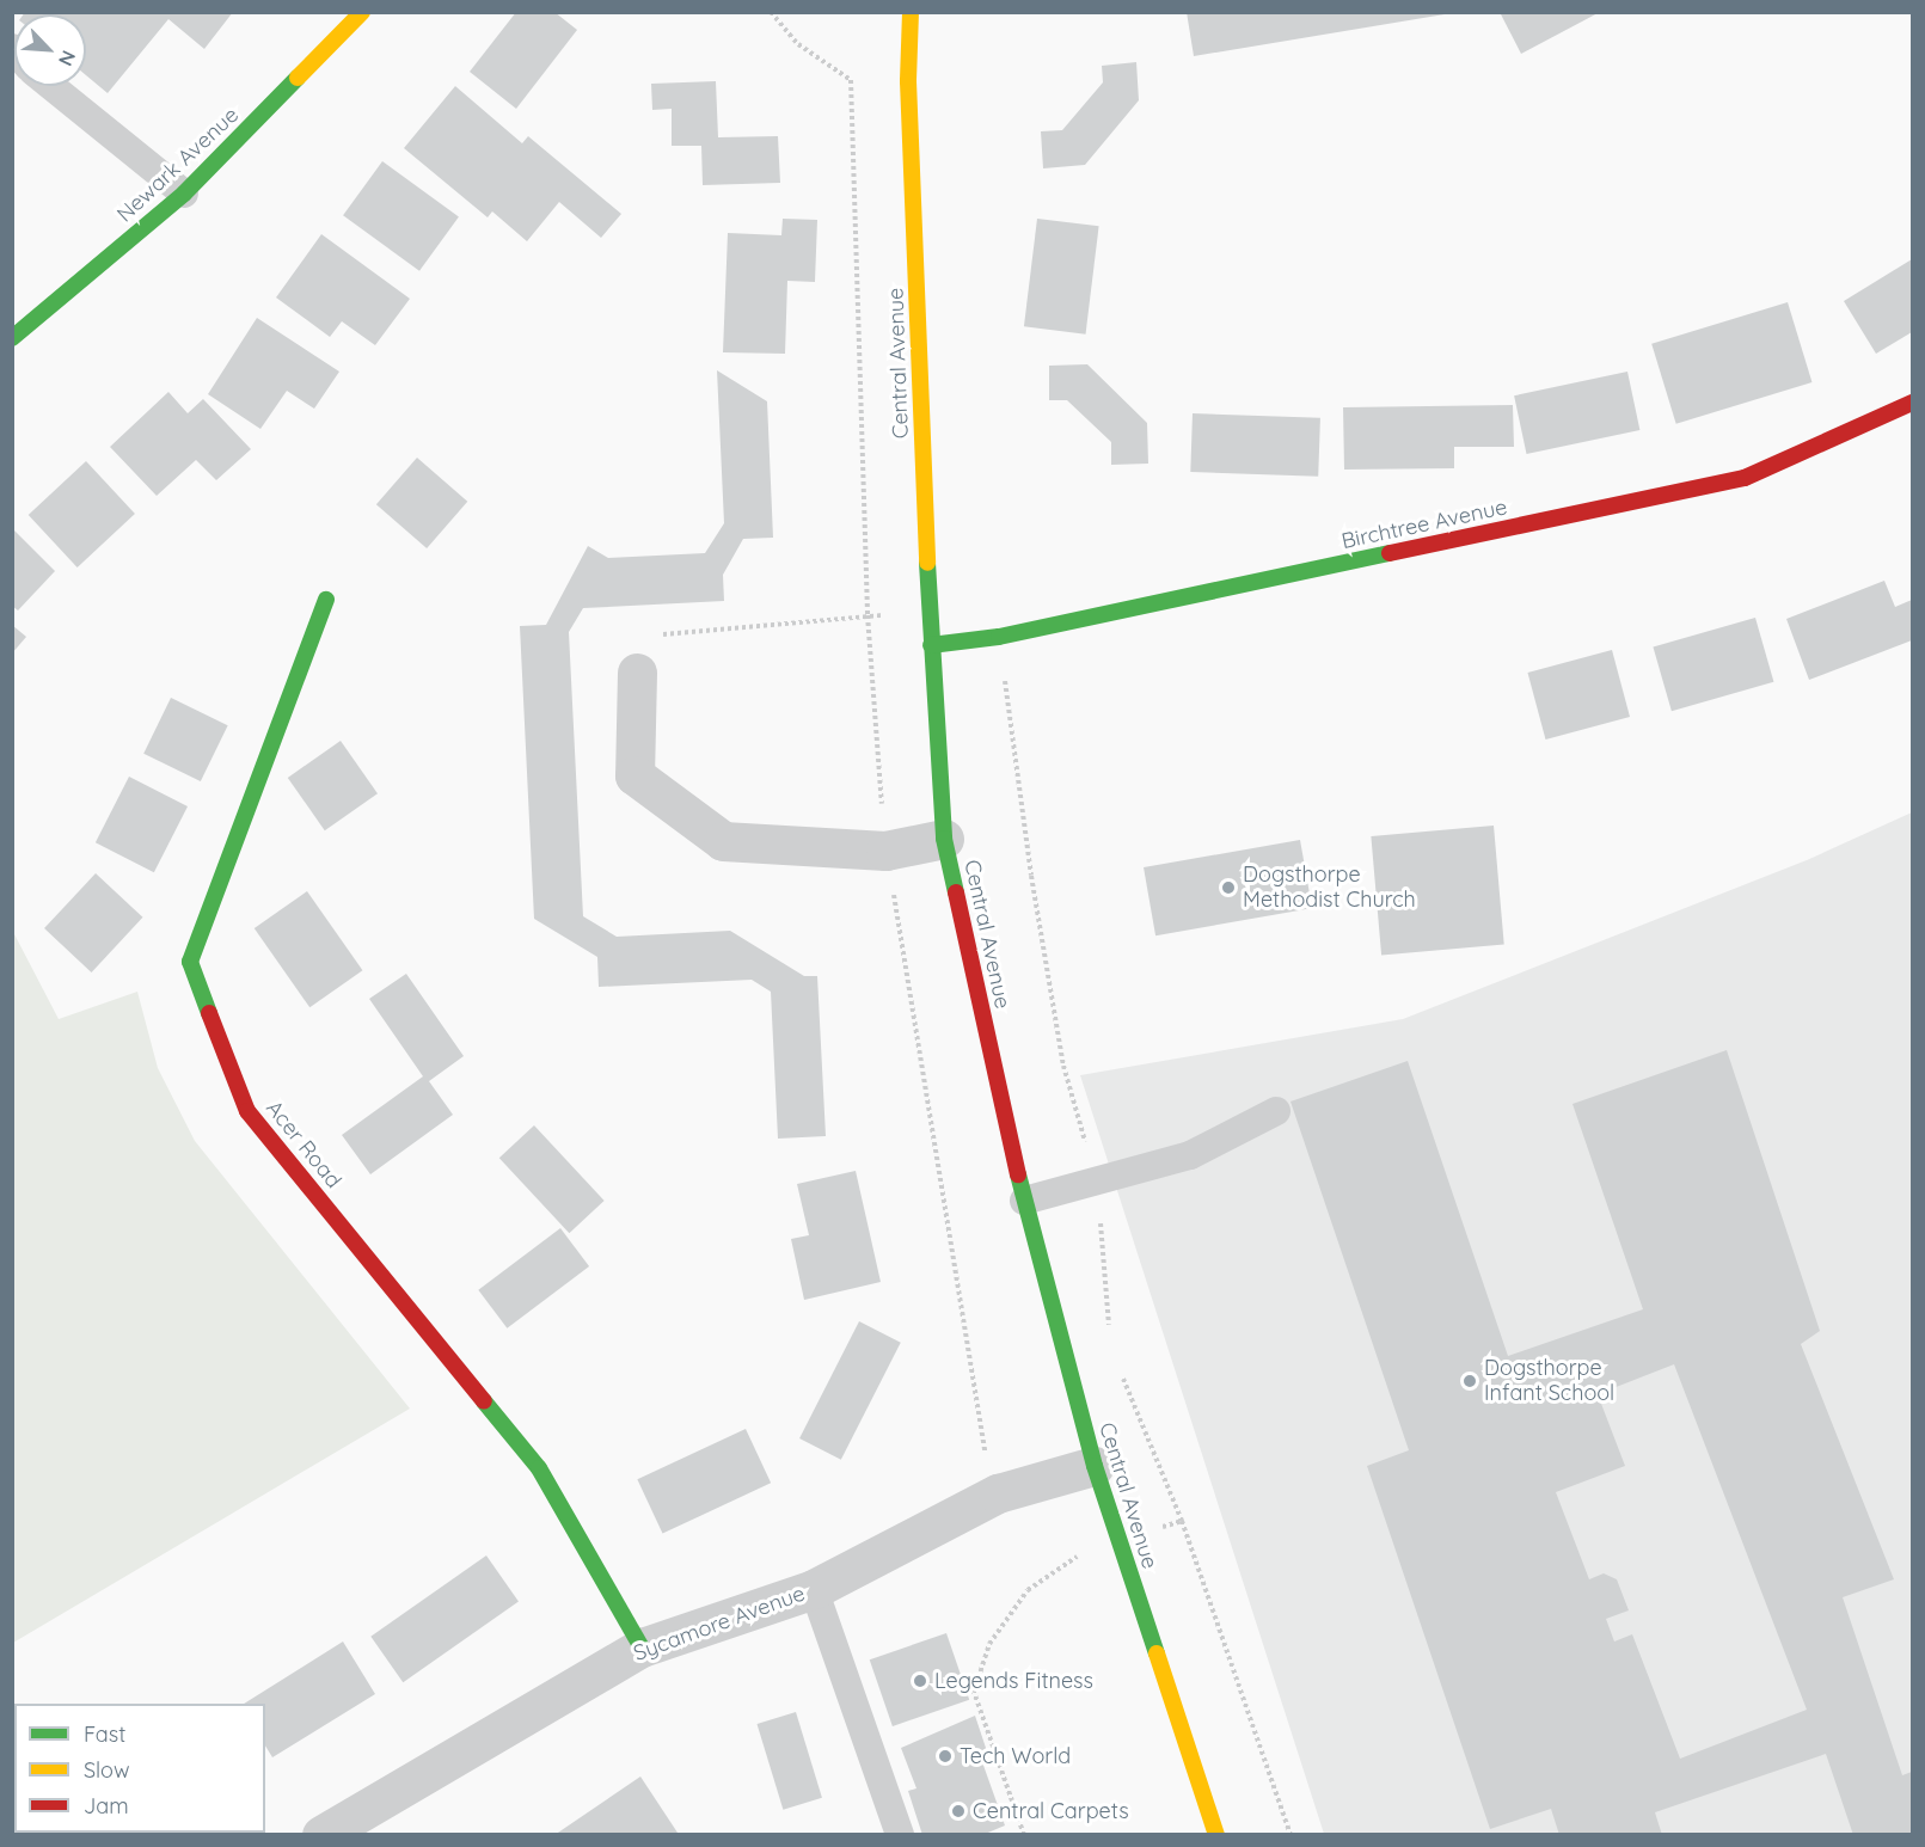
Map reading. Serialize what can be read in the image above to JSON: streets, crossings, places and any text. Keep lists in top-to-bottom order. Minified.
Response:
{"streets":{"street":["Newark Avenue","Central Avenue","Birchtree Avenue","Acer Road","Sycamore Avenue"]},"crossings":[["Central Avenue","Birchtree Avenue"],["Central Avenue","Sycamore Avenue"],["Acer Road","Sycamore Avenue"]],"places":["Dogsthorpe Methodist Church","Dogsthorpe Infant School","Legends Fitness","Tech World","Central Carpets"],"legend":["Fast","Slow","Jam"],"north":"bottom right"}
